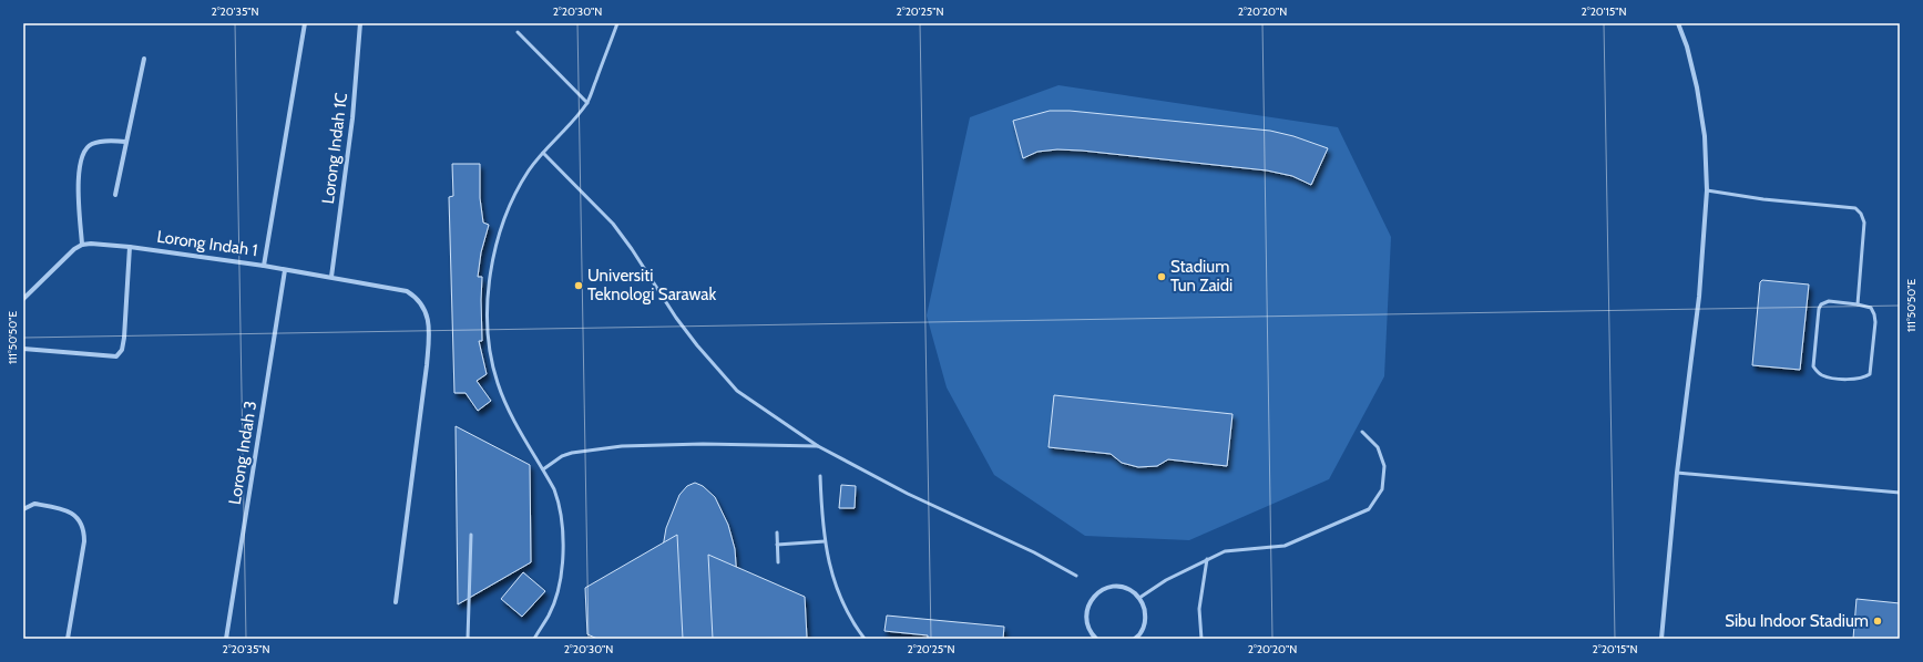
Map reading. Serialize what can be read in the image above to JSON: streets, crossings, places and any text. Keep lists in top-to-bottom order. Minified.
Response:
{"streets":{"street":["Lorong Indah 1C","Lorong Indah 1","Lorong Indah 3"]},"crossings":[["Lorong Indah 1C","Lorong Indah 1"],["Lorong Indah 1","Lorong Indah 3"]],"places":["Stadium Tun Zaidi","Universiti Teknologi Sarawak","Sibu Indoor Stadium"],"coordinates":["2°20'35\"N","2°20'30\"N","2°20'25\"N","2°20'20\"N","2°20'15\"N","111°50'50\"E"]}
